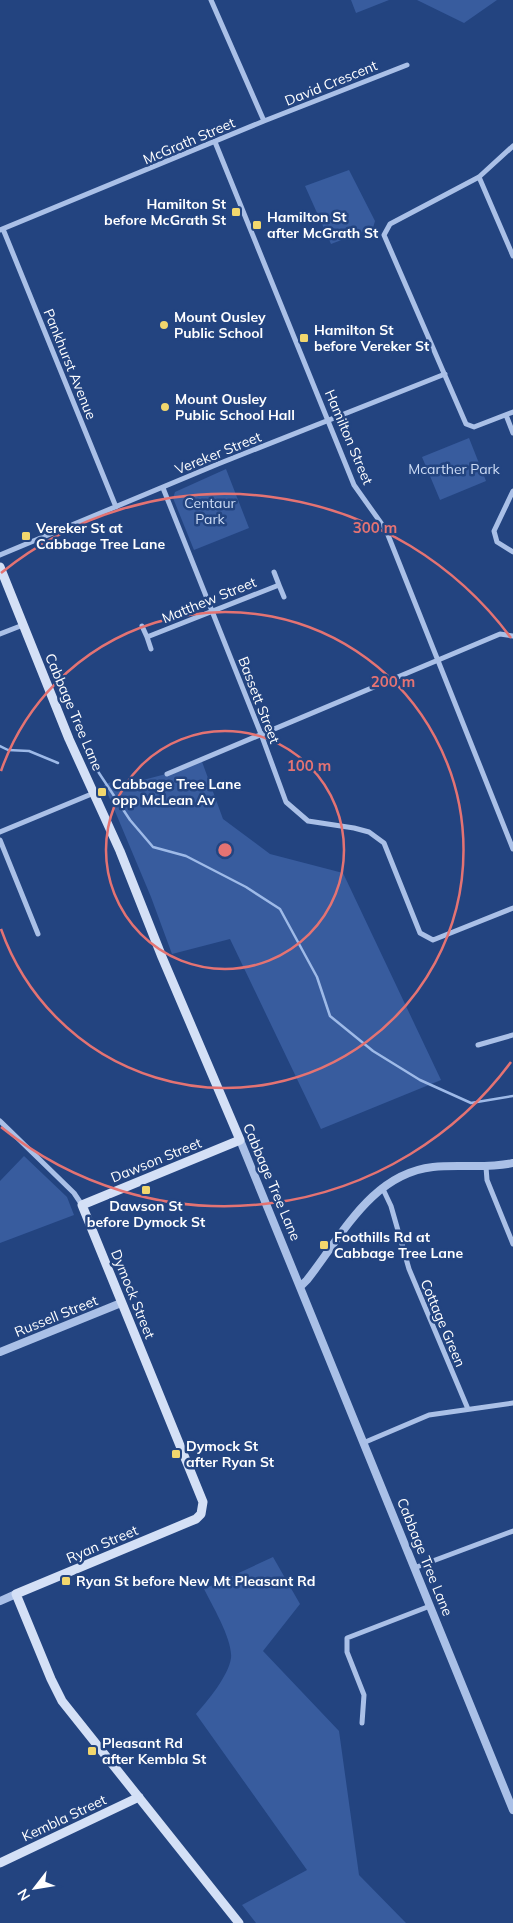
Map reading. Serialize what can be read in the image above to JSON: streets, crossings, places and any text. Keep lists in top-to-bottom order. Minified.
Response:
{"streets":{"main road":["Cabbage Tree Lane","Dawson Street","Dymock Street","Ryan Street","Kembla Street"],"street":["David Crescent","McGrath Street","Pankhurst Avenue","Hamilton Street","Vereker Street","Matthew Street","Bassett Street","Russell Street","Cottage Green"]},"crossings":[["David Crescent","McGrath Street"],["McGrath Street","Pankhurst Avenue"],["McGrath Street","Hamilton Street"],["Pankhurst Avenue","Vereker Street"],["Hamilton Street","Vereker Street"],["Vereker Street","Bassett Street"],["Matthew Street","Bassett Street"],["Cabbage Tree Lane","Dawson Street"],["Dawson Street","Dymock Street"],["Dymock Street","Russell Street"],["Dymock Street","Ryan Street"]],"parks":["Mcarther Park","Centaur Park"],"places":{"transit":["Hamilton St before McGrath St","Hamilton St after McGrath St","Hamilton St before Vereker St","Vereker St at Cabbage Tree Lane","Cabbage Tree Lane opp McLean Av","Dawson St before Dymock St","Foothills Rd at Cabbage Tree Lane","Dymock St after Ryan St","Ryan St before New Mt Pleasant Rd","Pleasant Rd after Kembla St"],"other":["Mount Ousley Public School","Mount Ousley Public School Hall"]},"north":"bottom left","rings":["300 m","200 m","100 m"]}
